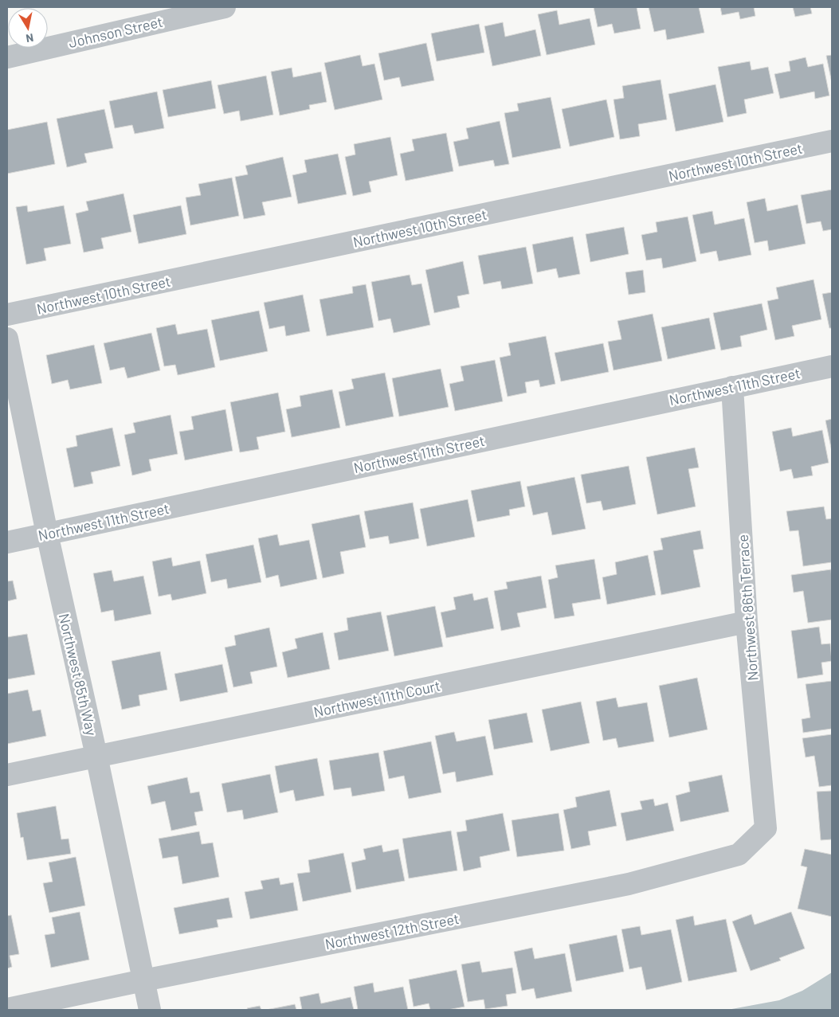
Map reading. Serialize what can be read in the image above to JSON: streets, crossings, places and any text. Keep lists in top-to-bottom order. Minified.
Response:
{"streets":{"street":["Johnson Street","Northwest 10th Street","Northwest 11th Street","Northwest 86th Terrace","Northwest 85th Way","Northwest 11th Court","Northwest 12th Street"]},"crossings":[["Northwest 11th Street","Northwest 86th Terrace"],["Northwest 11th Street","Northwest 85th Way"],["Northwest 86th Terrace","Northwest 11th Court"],["Northwest 86th Terrace","Northwest 12th Street"],["Northwest 85th Way","Northwest 11th Court"],["Northwest 85th Way","Northwest 12th Street"]],"north":"bottom"}
